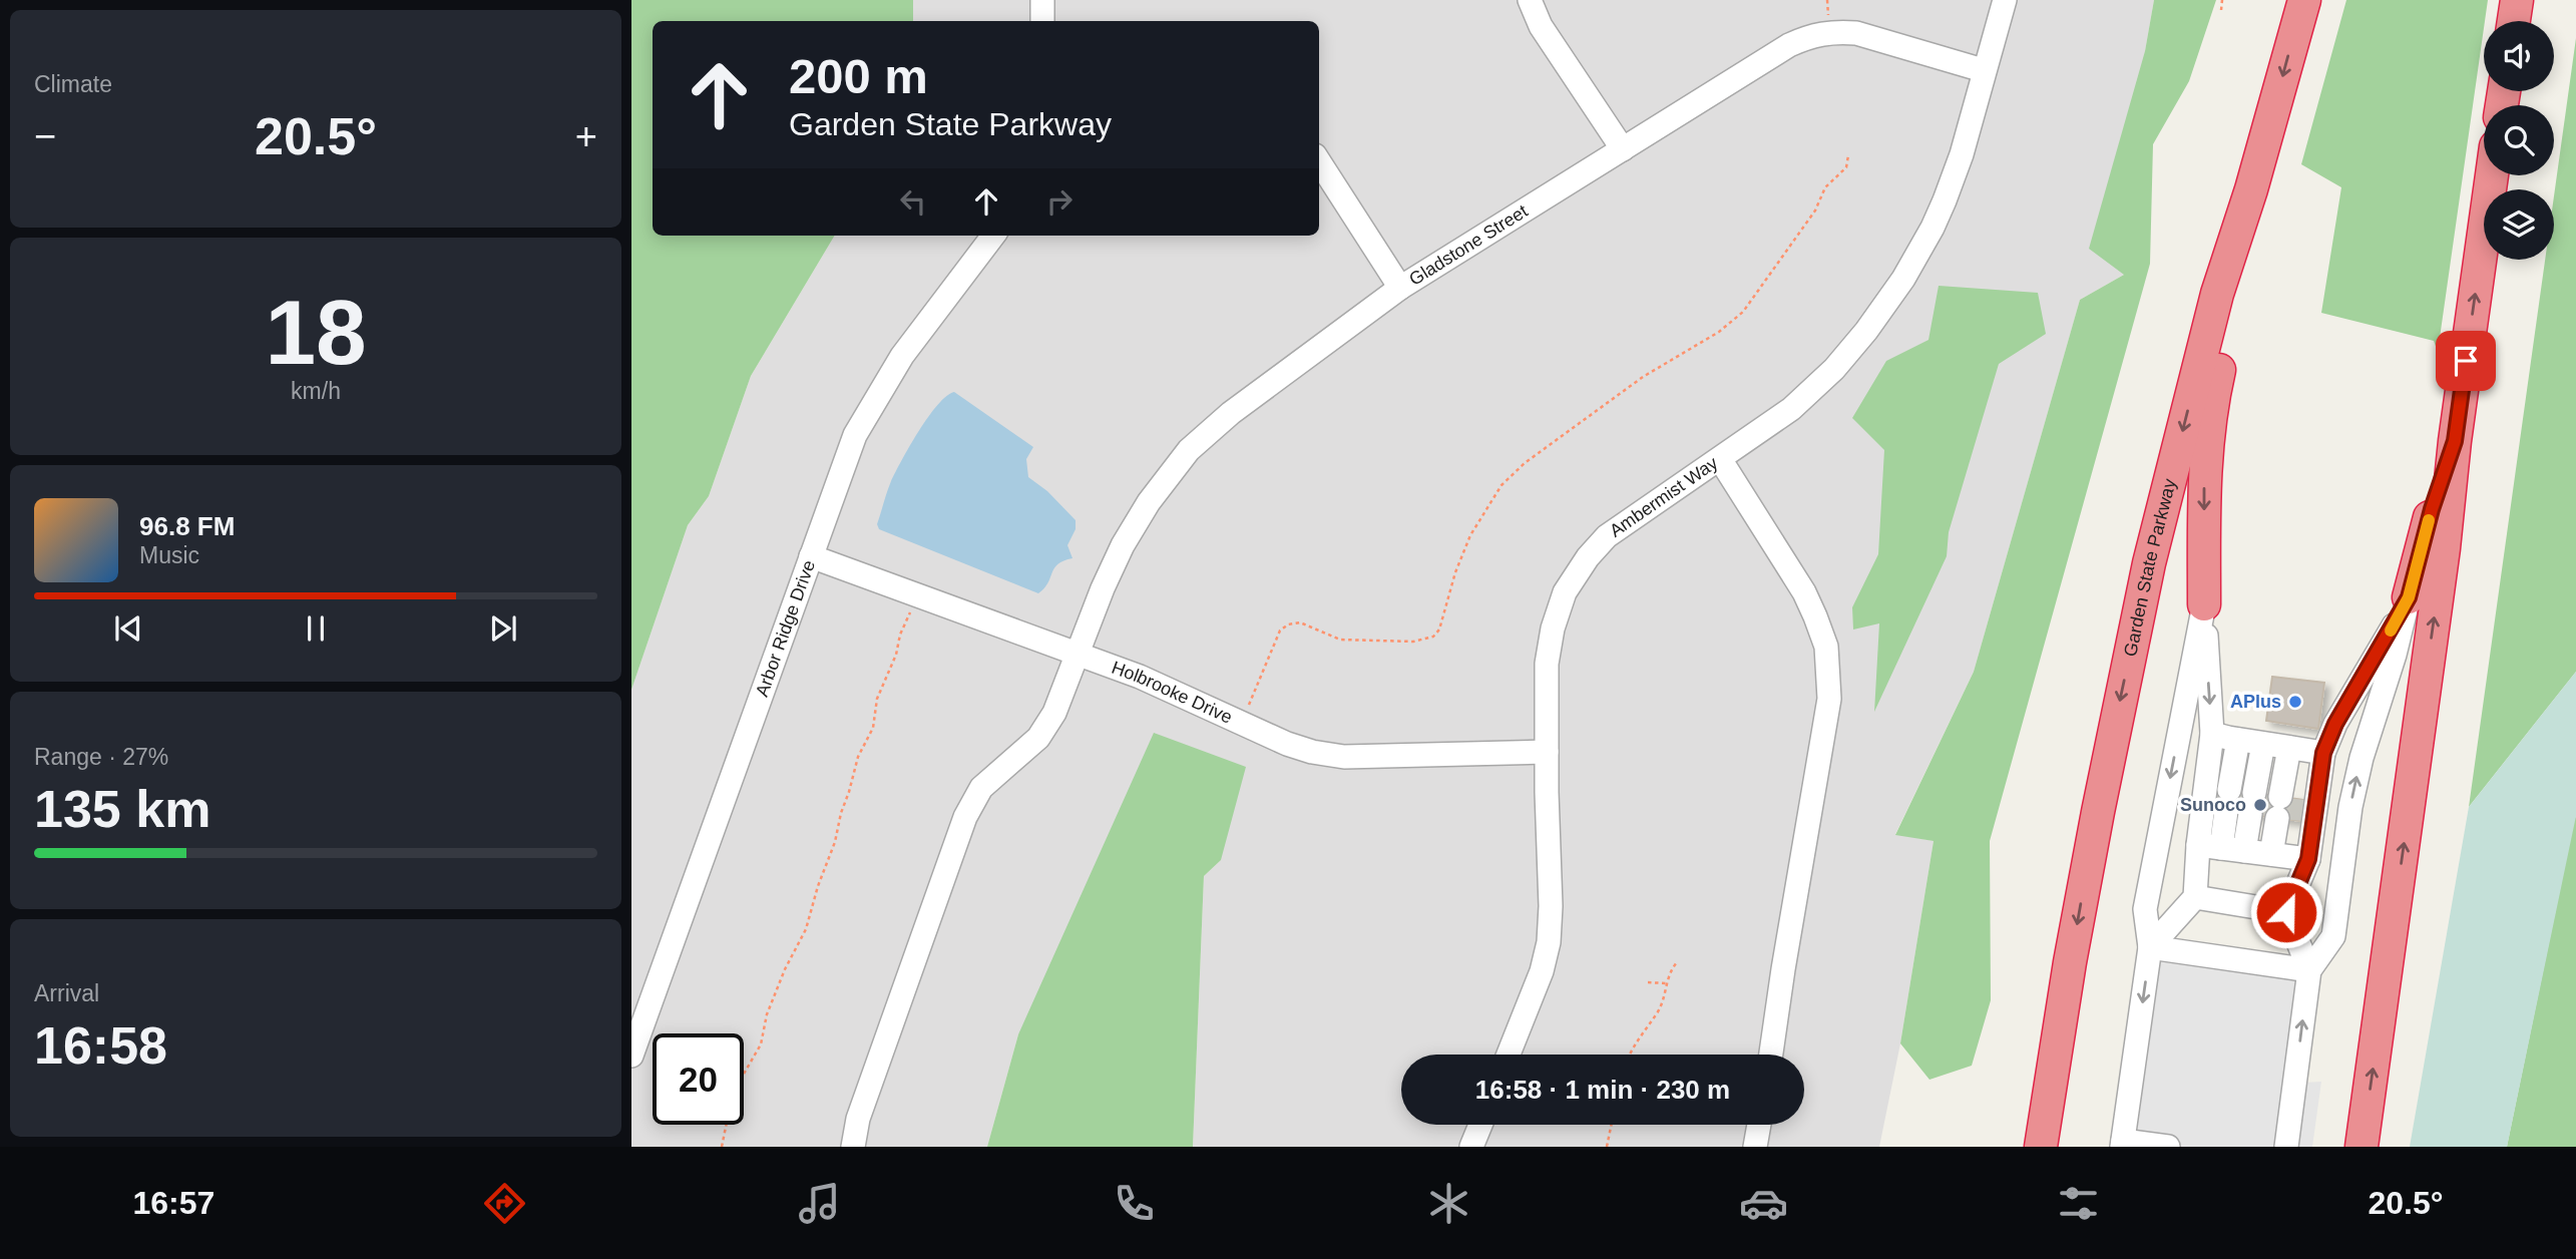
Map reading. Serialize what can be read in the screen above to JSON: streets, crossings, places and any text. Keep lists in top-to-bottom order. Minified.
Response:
{"streets":{"highway":["Garden State Parkway"],"street":["Gladstone Street","Ambermist Way","Arbor Ridge Drive","Holbrooke Drive"]},"crossings":[["Gladstone Street","Ambermist Way"],["Gladstone Street","Holbrooke Drive"],["Ambermist Way","Holbrooke Drive"],["Arbor Ridge Drive","Holbrooke Drive"]],"places":["APlus","Sunoco"],"page":{"tile":["Climate",["18","km/h"],["Range · 27%","135 km"],["Arrival","16:58"]],"turn":["200 m","Garden State Parkway"],"heat":["−","20.5°","+"],"song":["96.8 FM","Music"],"limit":"20","trip":"16:58 · 1 min · 230 m","tabs":["16:57","20.5°"]}}
